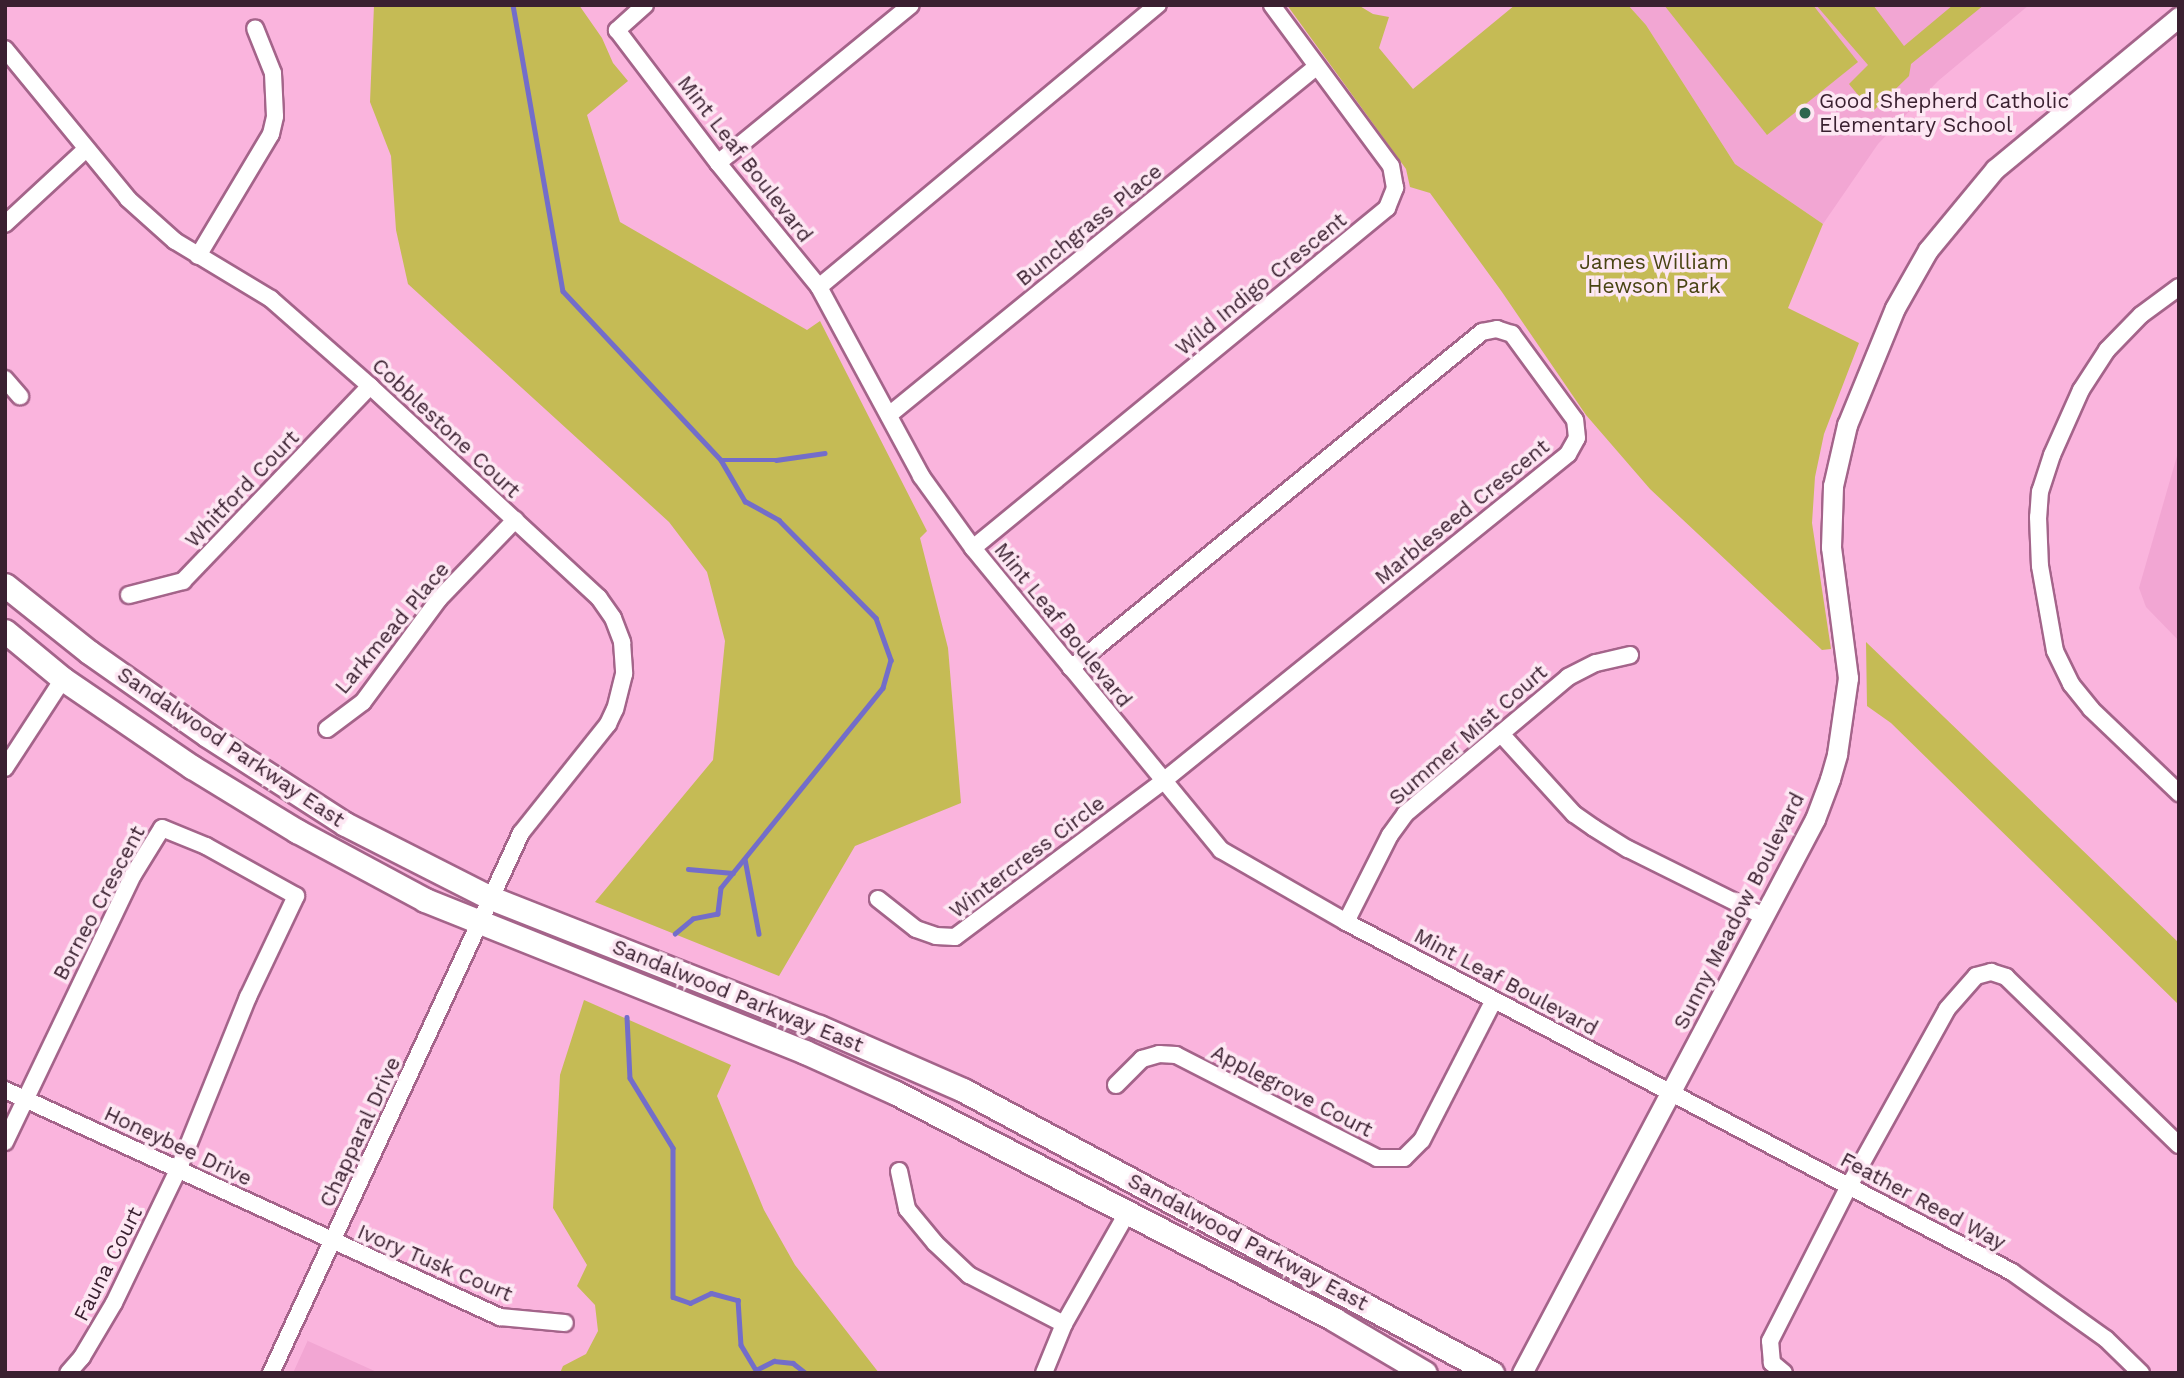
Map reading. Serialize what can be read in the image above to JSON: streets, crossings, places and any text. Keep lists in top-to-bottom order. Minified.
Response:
{"streets":{"main road":["Sandalwood Parkway East"],"street":["Mint Leaf Boulevard","Bunchgrass Place","Wild Indigo Crescent","Cobblestone Court","Whitford Court","Marbleseed Crescent","Larkmead Place","Summer Mist Court","Wintercress Circle","Borneo Crescent","Sunny Meadow Boulevard","Applegrove Court","Chapparal Drive","Honeybee Drive","Feather Reed Way","Ivory Tusk Court","Fauna Court"]},"crossings":[["Mint Leaf Boulevard","Bunchgrass Place"],["Mint Leaf Boulevard","Wild Indigo Crescent"],["Mint Leaf Boulevard","Marbleseed Crescent"],["Mint Leaf Boulevard","Summer Mist Court"],["Mint Leaf Boulevard","Wintercress Circle"],["Mint Leaf Boulevard","Sunny Meadow Boulevard"],["Mint Leaf Boulevard","Applegrove Court"],["Mint Leaf Boulevard","Feather Reed Way"],["Bunchgrass Place","Wild Indigo Crescent"],["Cobblestone Court","Whitford Court"],["Cobblestone Court","Larkmead Place"],["Cobblestone Court","Sandalwood Parkway East"],["Cobblestone Court","Chapparal Drive"],["Marbleseed Crescent","Wintercress Circle"],["Sandalwood Parkway East","Chapparal Drive"],["Borneo Crescent","Honeybee Drive"],["Borneo Crescent","Fauna Court"],["Sunny Meadow Boulevard","Feather Reed Way"],["Chapparal Drive","Honeybee Drive"],["Chapparal Drive","Ivory Tusk Court"],["Honeybee Drive","Ivory Tusk Court"],["Honeybee Drive","Fauna Court"]],"parks":["James William Hewson Park"],"places":["Good Shepherd Catholic Elementary School"]}
